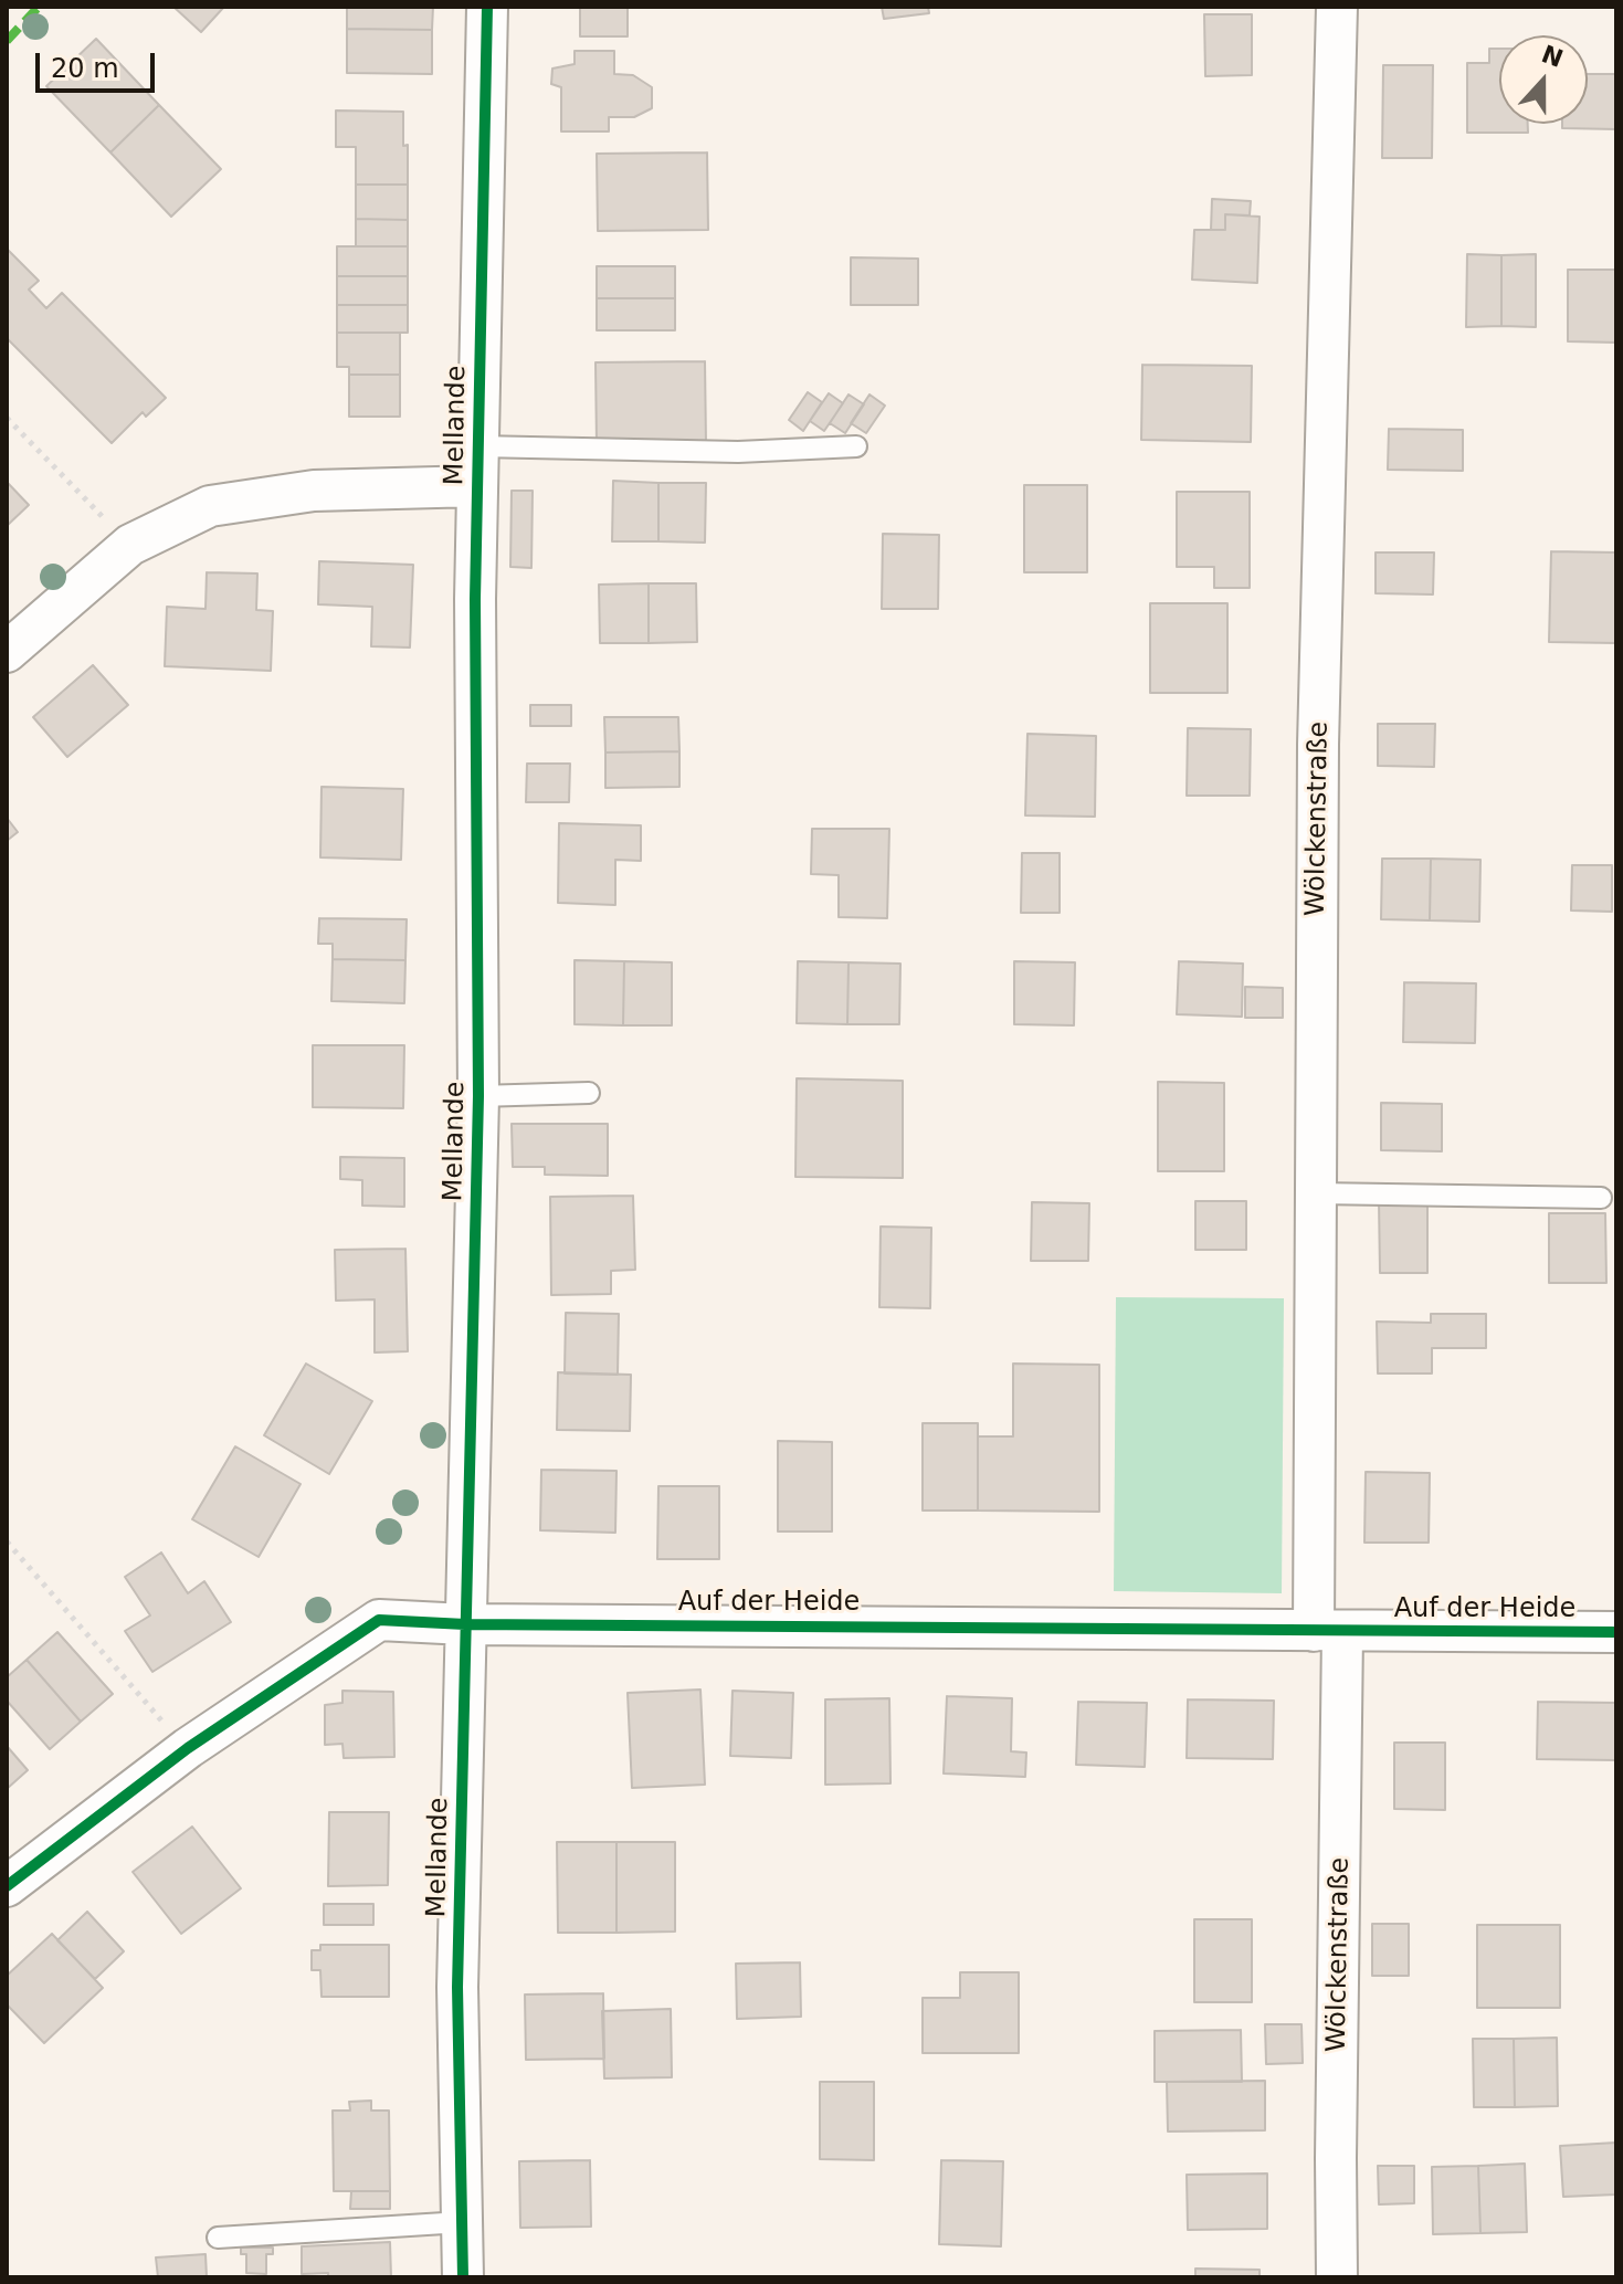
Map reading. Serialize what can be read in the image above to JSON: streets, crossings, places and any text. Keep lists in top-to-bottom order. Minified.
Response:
{"streets":{"street":["Mellande","Wölckenstraße","Auf der Heide"]},"crossings":[["Mellande","Auf der Heide"],["Wölckenstraße","Auf der Heide"]],"scale_bar":"20 m","north":"top"}
